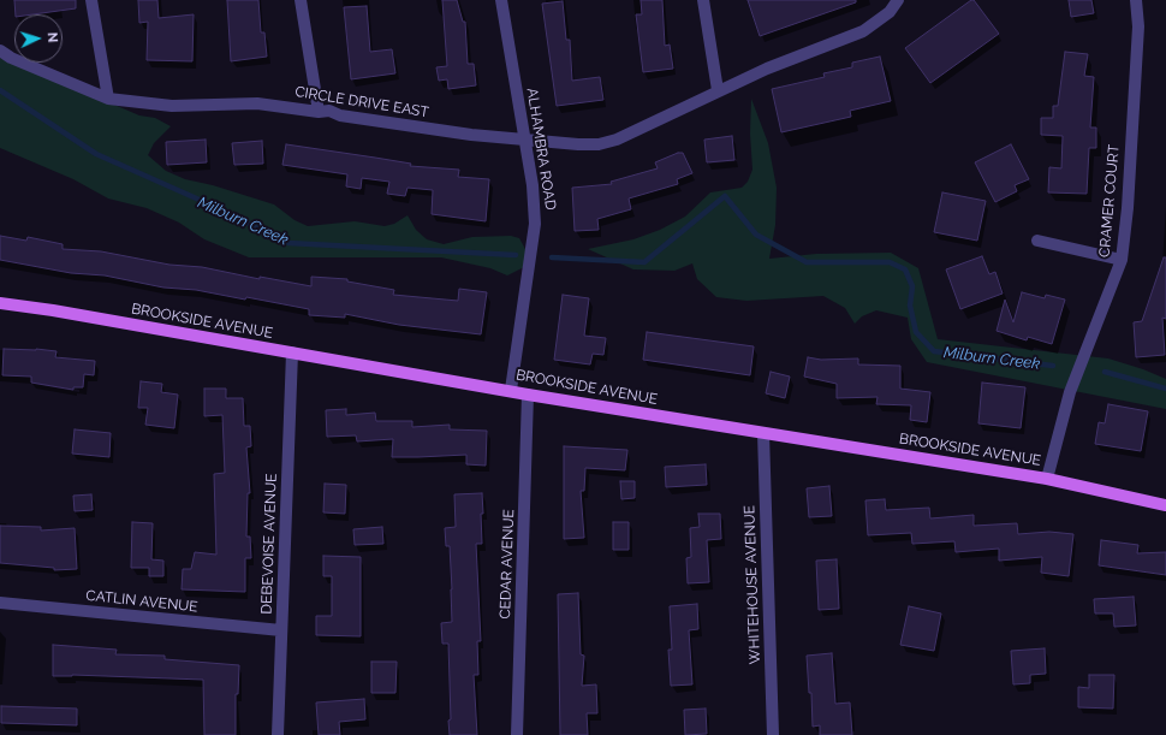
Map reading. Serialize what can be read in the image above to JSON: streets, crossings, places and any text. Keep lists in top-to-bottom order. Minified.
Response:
{"streets":{"main road":["BROOKSIDE AVENUE"],"street":["CIRCLE DRIVE EAST","ALHAMBRA ROAD","CRAMER COURT","DEBEVOISE AVENUE","CEDAR AVENUE","WHITEHOUSE AVENUE","CATLIN AVENUE"]},"crossings":[["CIRCLE DRIVE EAST","ALHAMBRA ROAD"],["ALHAMBRA ROAD","BROOKSIDE AVENUE"],["CRAMER COURT","BROOKSIDE AVENUE"],["BROOKSIDE AVENUE","DEBEVOISE AVENUE"],["BROOKSIDE AVENUE","CEDAR AVENUE"],["BROOKSIDE AVENUE","WHITEHOUSE AVENUE"],["DEBEVOISE AVENUE","CATLIN AVENUE"]],"water":["Milburn Creek"],"north":"right"}
